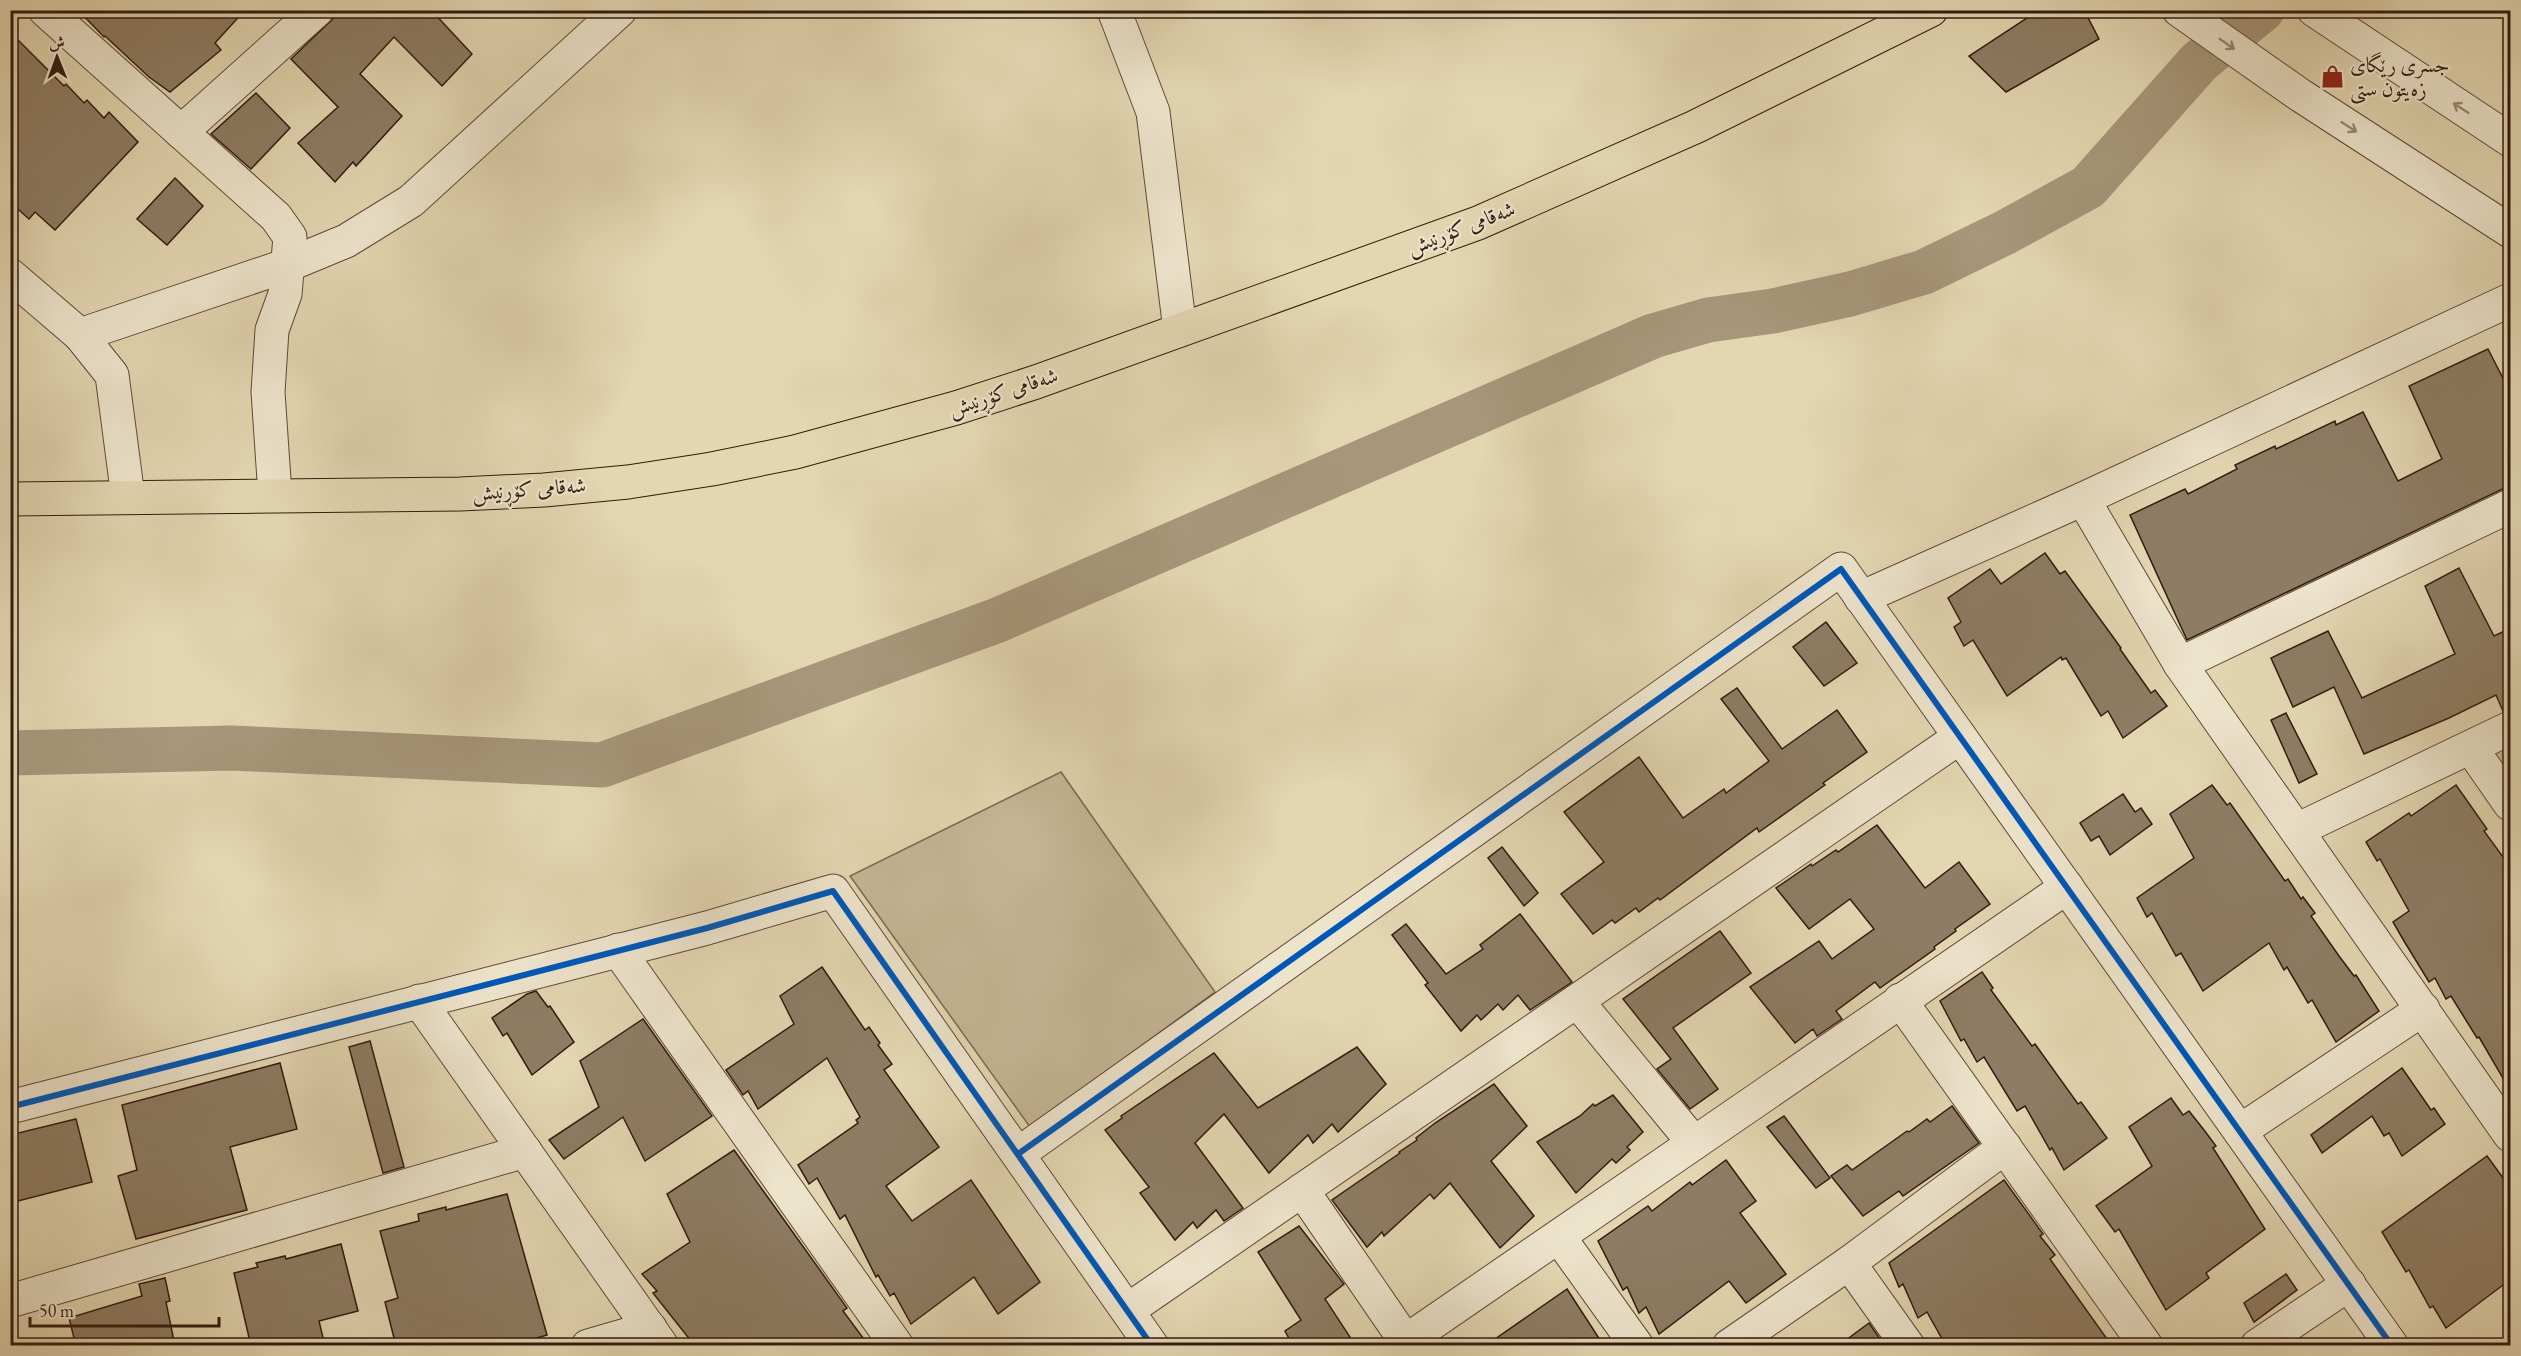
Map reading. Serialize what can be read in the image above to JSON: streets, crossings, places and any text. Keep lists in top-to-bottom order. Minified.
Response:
{"streets":{"main road":["شەقامی کۆڕنیش"]},"places":{"shop":["جسری رێگای زەیتون ستی"]},"scale_bar":"50 m","north":"top"}
